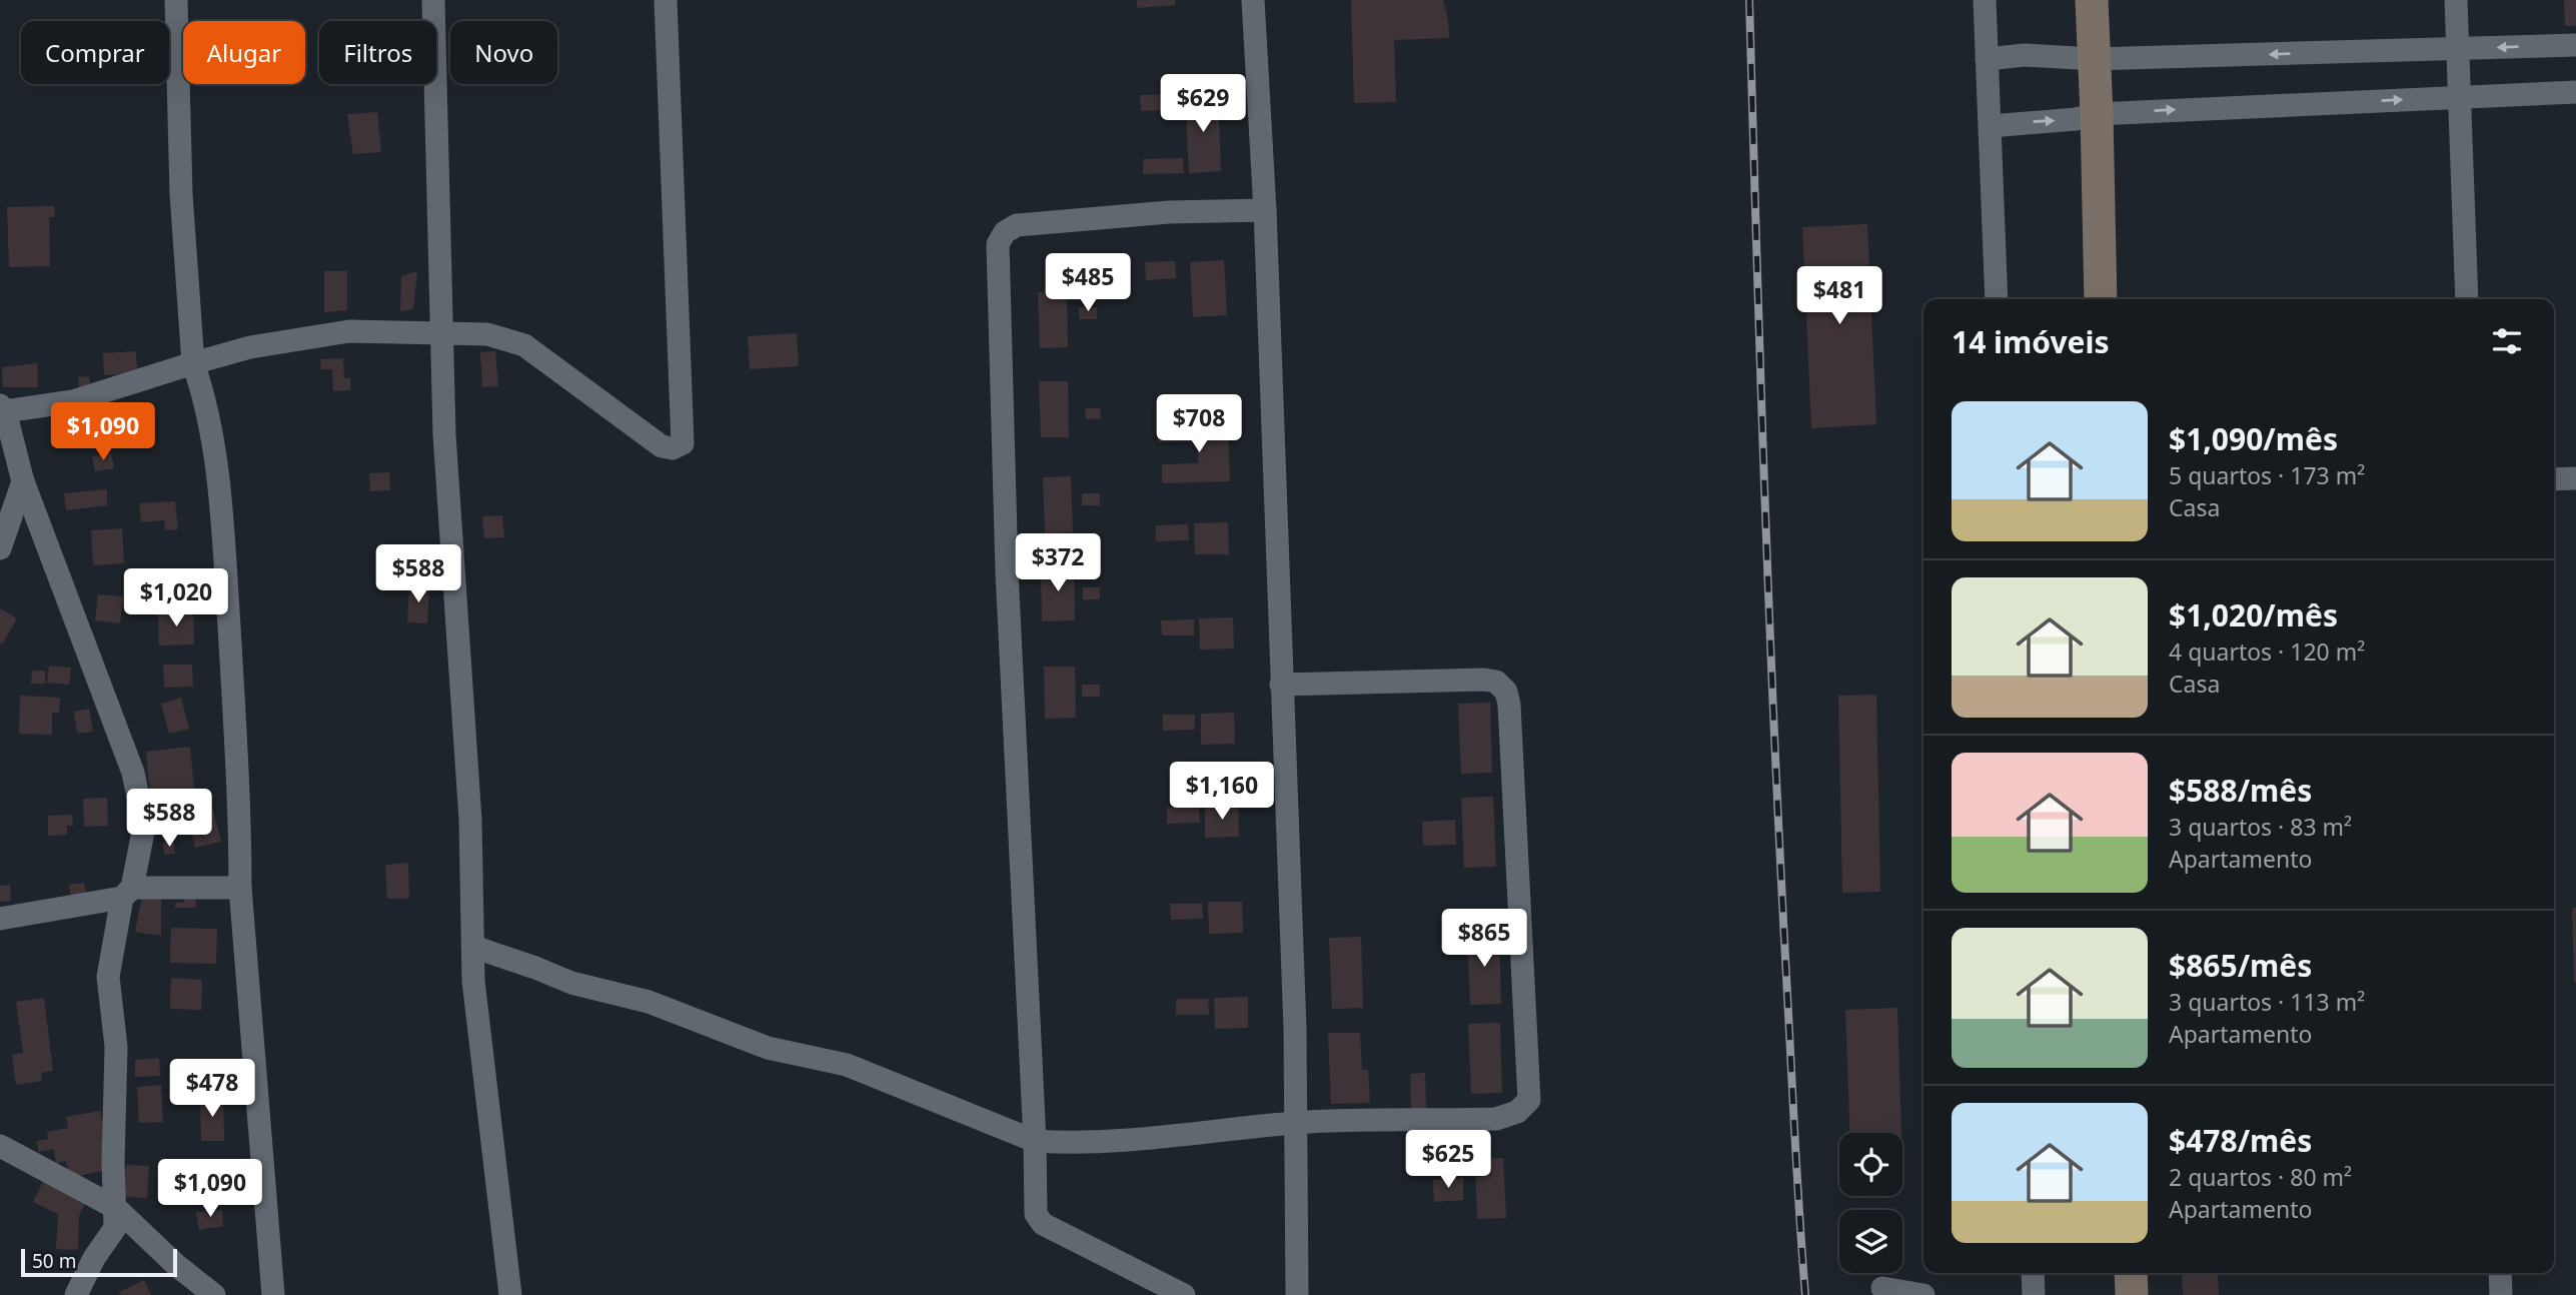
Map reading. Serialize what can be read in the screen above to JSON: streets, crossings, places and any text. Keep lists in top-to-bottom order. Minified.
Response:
{"scale_bar":"50 m","page":{"chip":["Comprar","Alugar","Filtros","Novo"],"price":["$629","$485","$481","$708","$1,090","$372","$588","$1,020","$1,160","$588","$865","$478","$625","$1,090"],"heading":"14 imóveis","list":[{"name":"$1,090/mês","note":"5 quartos · 173 m² · Casa"},{"name":"$1,020/mês","note":"4 quartos · 120 m² · Casa"},{"name":"$588/mês","note":"3 quartos · 83 m² · Apartamento"},{"name":"$865/mês","note":"3 quartos · 113 m² · Apartamento"},{"name":"$478/mês","note":"2 quartos · 80 m² · Apartamento"}],"scale":"50 m"}}
